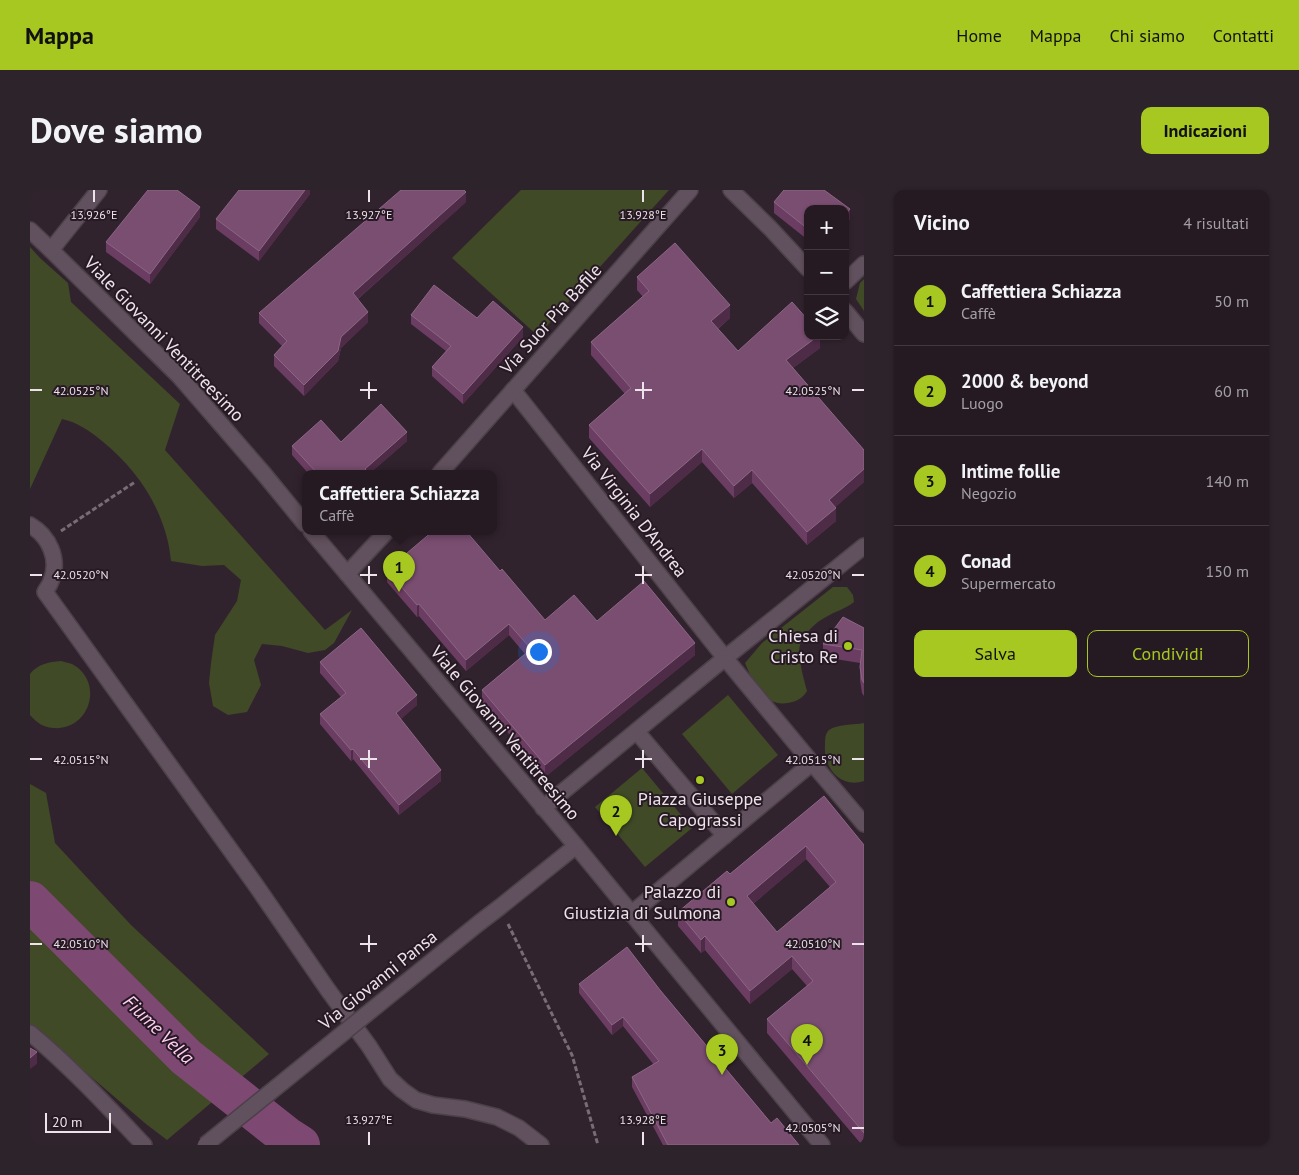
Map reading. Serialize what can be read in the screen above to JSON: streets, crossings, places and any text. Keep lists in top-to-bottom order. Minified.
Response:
{"streets":{"street":["Via Suor Pia Bafile","Viale Giovanni Ventitreesimo","Via Virginia D'Andrea","Via Giovanni Pansa"]},"crossings":[["Via Suor Pia Bafile","Via Virginia D'Andrea"],["Viale Giovanni Ventitreesimo","Via Giovanni Pansa"]],"water":["Fiume Vella"],"places":["Chiesa di Cristo Re","Piazza Giuseppe Capograssi","Palazzo di Giustizia di Sulmona"],"scale_bar":"20 m","page":{"header":"Mappa","nav":["Home","Mappa","Chi siamo","Contatti"],"title":"Dove siamo","buttons":["Indicazioni",["Salva","Condividi"]],"heading":["Vicino","4 risultati"],"map_buttons":["+","−"],"list":[{"mark":"1","name":"Caffettiera Schiazza","note":"Caffè","value":"50 m"},{"mark":"2","name":"2000 & beyond","note":"Luogo","value":"60 m"},{"mark":"3","name":"Intime follie","note":"Negozio","value":"140 m"},{"mark":"4","name":"Conad","note":"Supermercato","value":"150 m"}],"popup":["Caffettiera Schiazza","Caffè"],"pins":["1","2","4","3"],"scale":"20 m"},"coordinates":["13.926°E","13.927°E","13.928°E","42.0525°N","42.0520°N","42.0515°N","42.0510°N","42.0505°N"]}
